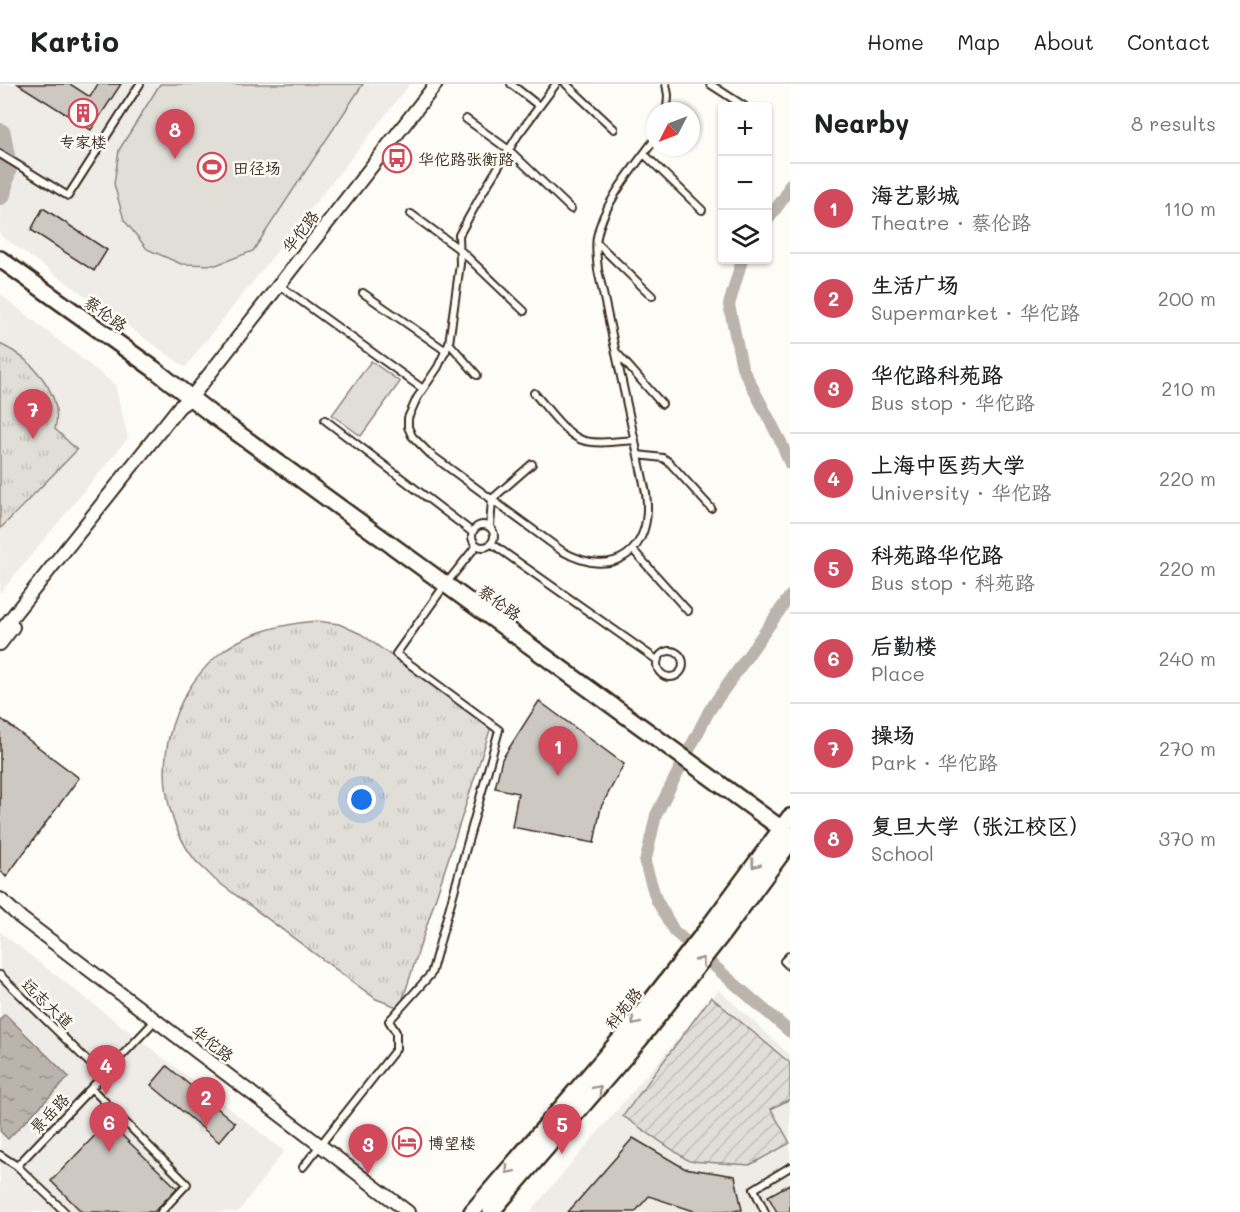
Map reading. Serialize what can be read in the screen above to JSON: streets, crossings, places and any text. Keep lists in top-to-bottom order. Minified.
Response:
{"streets":{"street":["华佗路","蔡伦路","科苑路"],"lane":["远志大道","景岳路"]},"crossings":[["华佗路","蔡伦路"],["华佗路","景岳路"],["蔡伦路","科苑路"],["远志大道","景岳路"]],"places":{"building":["专家楼"],"bus stop":["华佗路张衡路"],"sports":["田径场"],"hotel":["博望楼"]},"north":"bottom left","page":{"header":"Kartio","nav":["Home","Map","About","Contact"],"heading":["Nearby","8 results"],"map_buttons":["+","−"],"pins":["8","7","1","4","2","6","5","3"],"list":[{"mark":"1","name":"海艺影城","note":"Theatre · 蔡伦路","value":"110 m"},{"mark":"2","name":"生活广场","note":"Supermarket · 华佗路","value":"200 m"},{"mark":"3","name":"华佗路科苑路","note":"Bus stop · 华佗路","value":"210 m"},{"mark":"4","name":"上海中医药大学","note":"University · 华佗路","value":"220 m"},{"mark":"5","name":"科苑路华佗路","note":"Bus stop · 科苑路","value":"220 m"},{"mark":"6","name":"后勤楼","note":"Place","value":"240 m"},{"mark":"7","name":"操场","note":"Park · 华佗路","value":"270 m"},{"mark":"8","name":"复旦大学（张江校区）","note":"School","value":"370 m"}]}}
